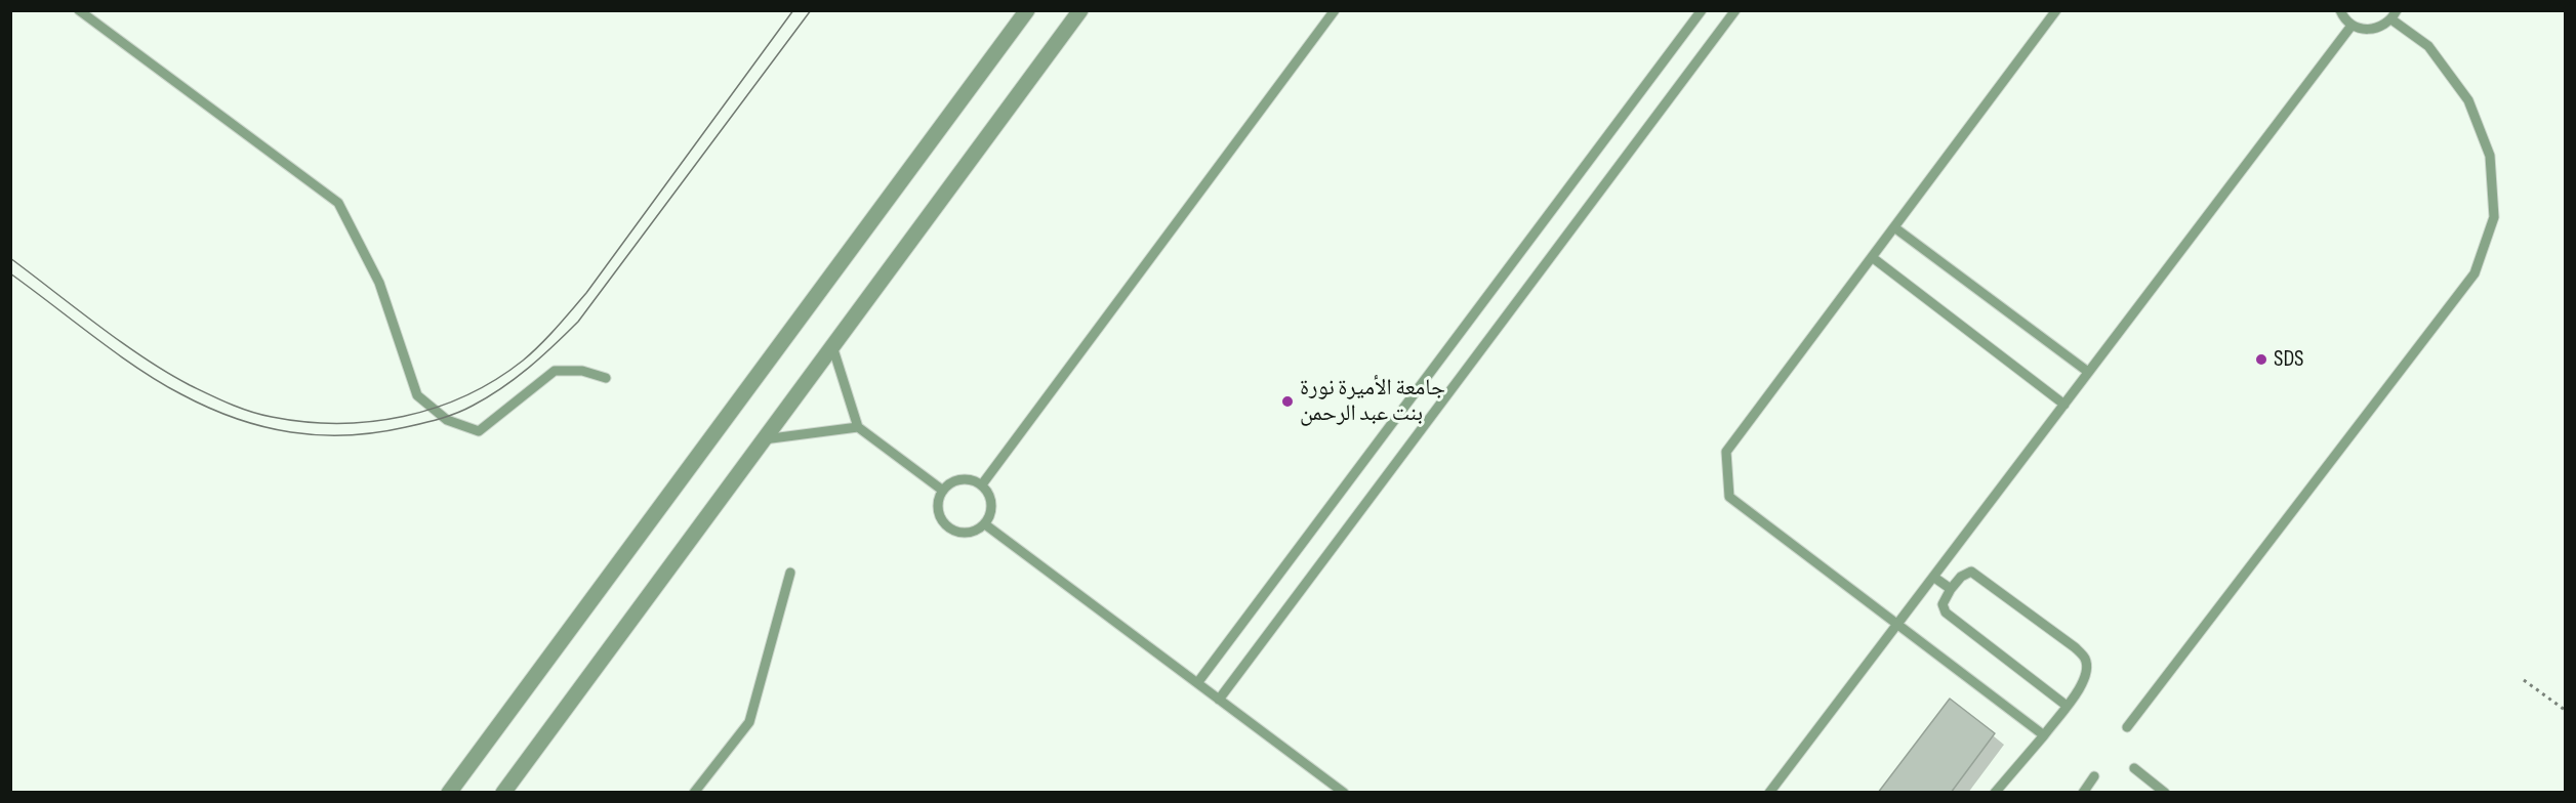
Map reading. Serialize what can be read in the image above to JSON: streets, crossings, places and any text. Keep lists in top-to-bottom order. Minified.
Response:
{"places":["SDS","جامعة الأميرة نورة بنت عبد الرحمن"]}
